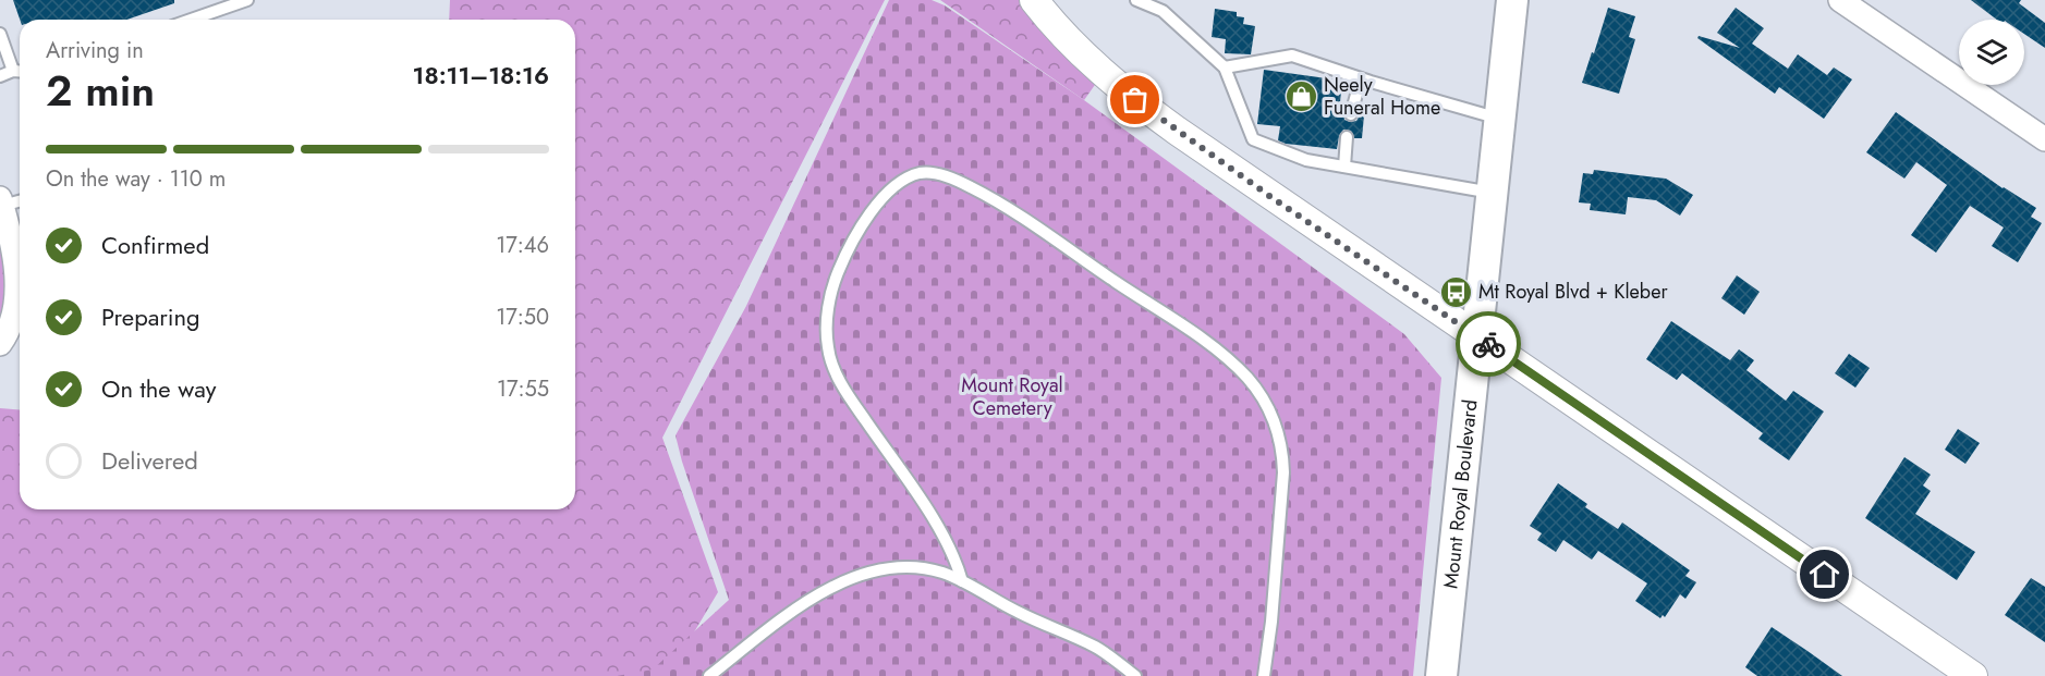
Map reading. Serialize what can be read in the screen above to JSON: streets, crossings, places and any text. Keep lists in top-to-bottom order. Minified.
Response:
{"streets":{"main road":["Mount Royal Boulevard"]},"parks":["Mount Royal Cemetery"],"places":{"shop":["Neely Funeral Home"],"bus stop":["Mt Royal Blvd + Kleber"]},"page":{"heading":["2 min","Arriving in","18:11–18:16"],"bar":"On the way · 110 m","list":[["Confirmed","17:46"],["Preparing","17:50"],["On the way","17:55"],"Delivered"]}}
